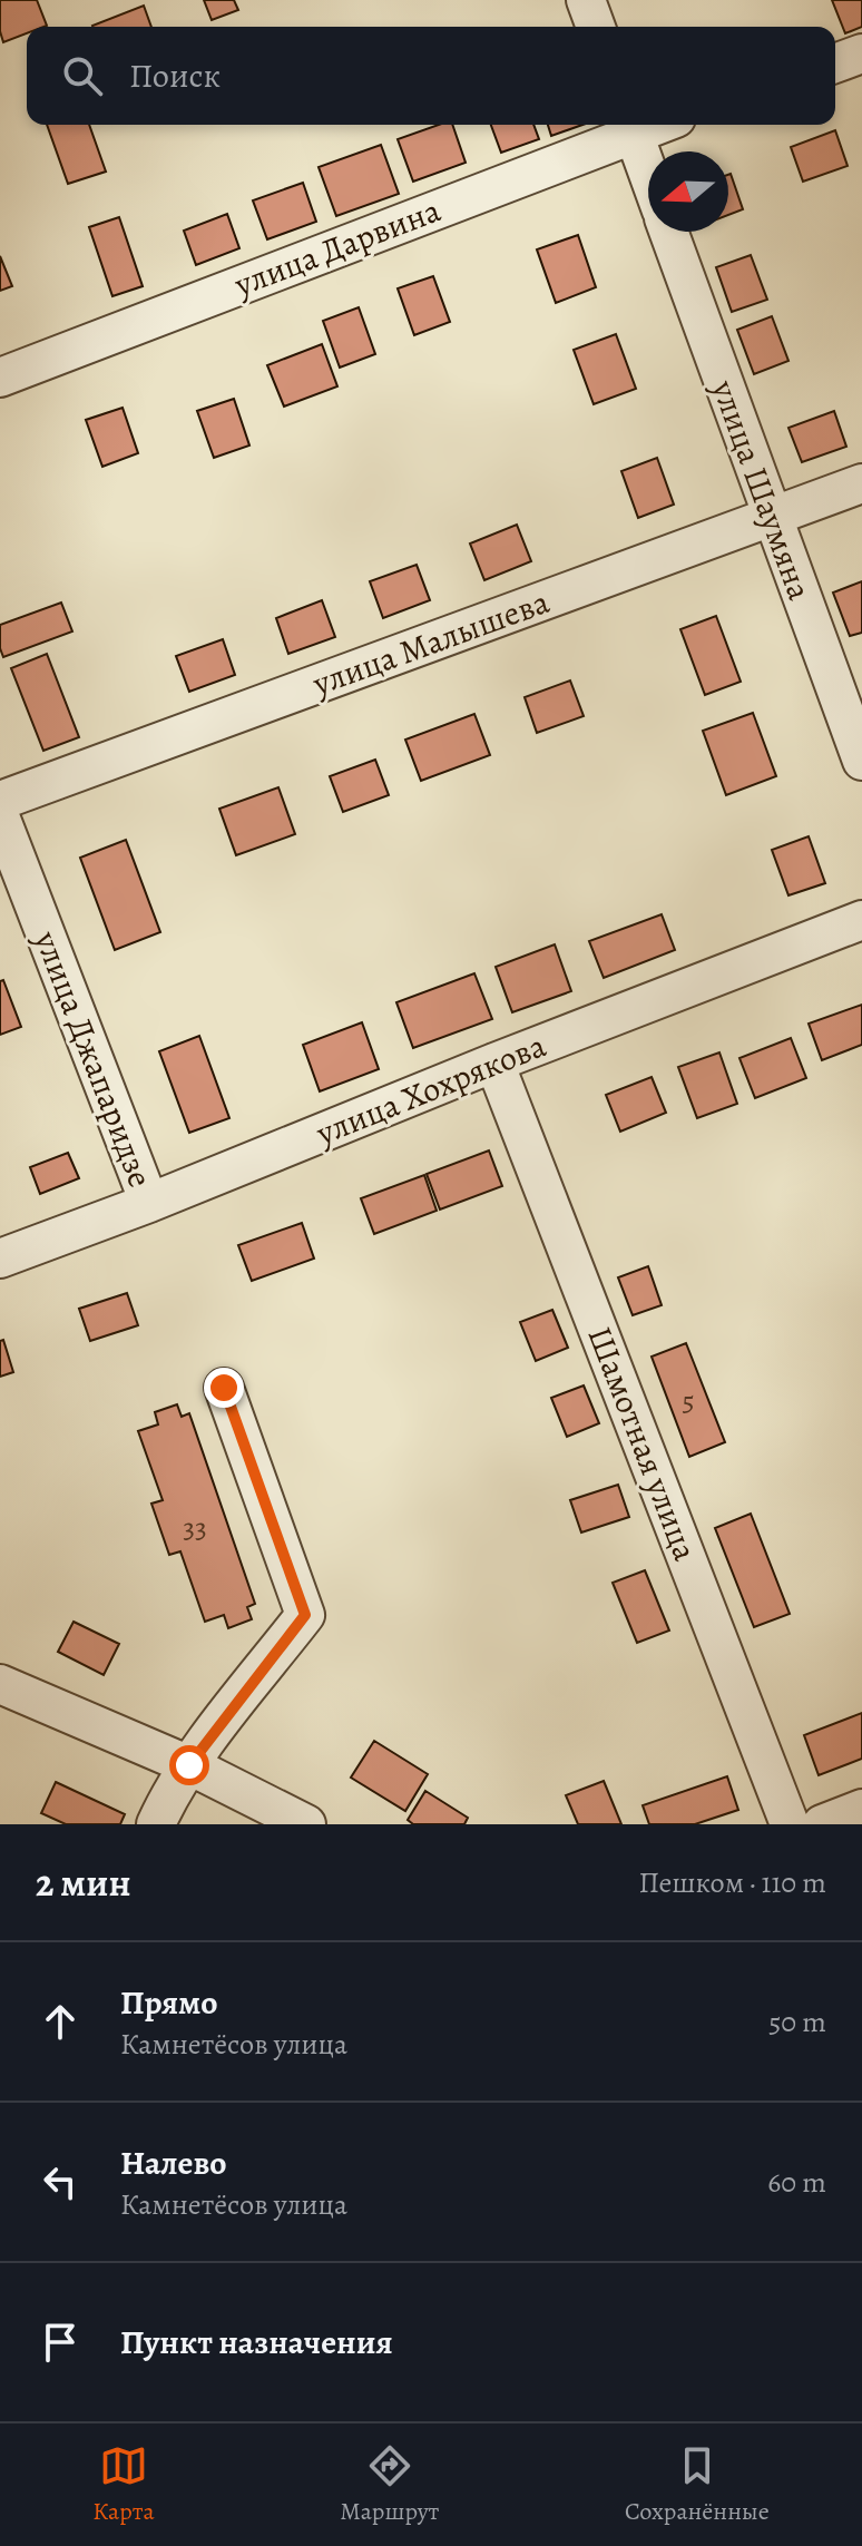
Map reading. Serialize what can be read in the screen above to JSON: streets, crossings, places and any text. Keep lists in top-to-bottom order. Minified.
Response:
{"streets":{"street":["улица Дарвина","улица Шаумяна","улица Малышева","улица Джапаридзе","улица Хохрякова","Шамотная улица"]},"crossings":[["улица Шаумяна","улица Малышева"],["улица Джапаридзе","улица Хохрякова"],["улица Хохрякова","Шамотная улица"]],"house_numbers":["5","33"],"north":"left","page":{"search":"Поиск","heading":["2 мин","Пешком · 110 m"],"list":[["Прямо","Камнетёсов улица","50 m"],["Налево","Камнетёсов улица","60 m"],"Пункт назначения"],"nav":["Карта","Маршрут","Сохранённые"]}}
